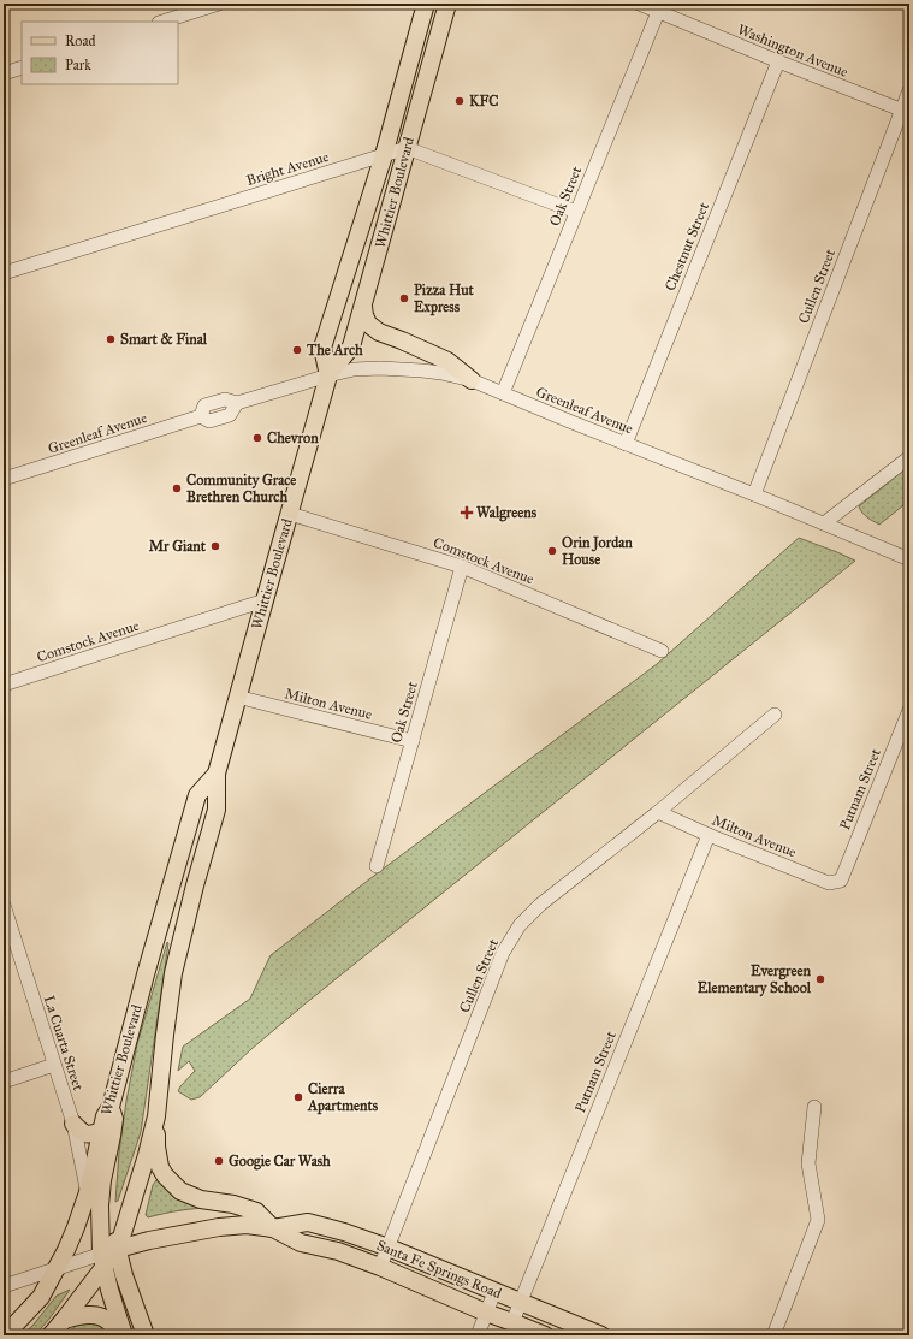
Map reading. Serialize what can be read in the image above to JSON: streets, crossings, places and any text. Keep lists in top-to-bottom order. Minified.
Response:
{"streets":{"main road":["Whittier Boulevard","Santa Fe Springs Road"],"street":["Washington Avenue","Bright Avenue","Oak Street","Chestnut Street","Cullen Street","Greenleaf Avenue","Comstock Avenue","Milton Avenue","Putnam Street","La Cuarta Street"]},"crossings":[["Washington Avenue","Oak Street"],["Washington Avenue","Chestnut Street"],["Washington Avenue","Cullen Street"],["Bright Avenue","Whittier Boulevard"],["Whittier Boulevard","Greenleaf Avenue"],["Whittier Boulevard","Comstock Avenue"],["Whittier Boulevard","Milton Avenue"],["Whittier Boulevard","La Cuarta Street"],["Whittier Boulevard","Santa Fe Springs Road"],["Oak Street","Greenleaf Avenue"],["Oak Street","Comstock Avenue"],["Oak Street","Milton Avenue"],["Chestnut Street","Greenleaf Avenue"],["Cullen Street","Greenleaf Avenue"],["Cullen Street","Milton Avenue"],["Cullen Street","Santa Fe Springs Road"],["Milton Avenue","Putnam Street"],["Putnam Street","Santa Fe Springs Road"]],"places":{"other":["KFC","Pizza Hut Express","Smart & Final","The Arch","Chevron","Community Grace Brethren Church","Mr Giant","Orin Jordan House","Evergreen Elementary School","Cierra Apartments","Googie Car Wash"],"health":["Walgreens"]},"legend":["Road","Park"]}
